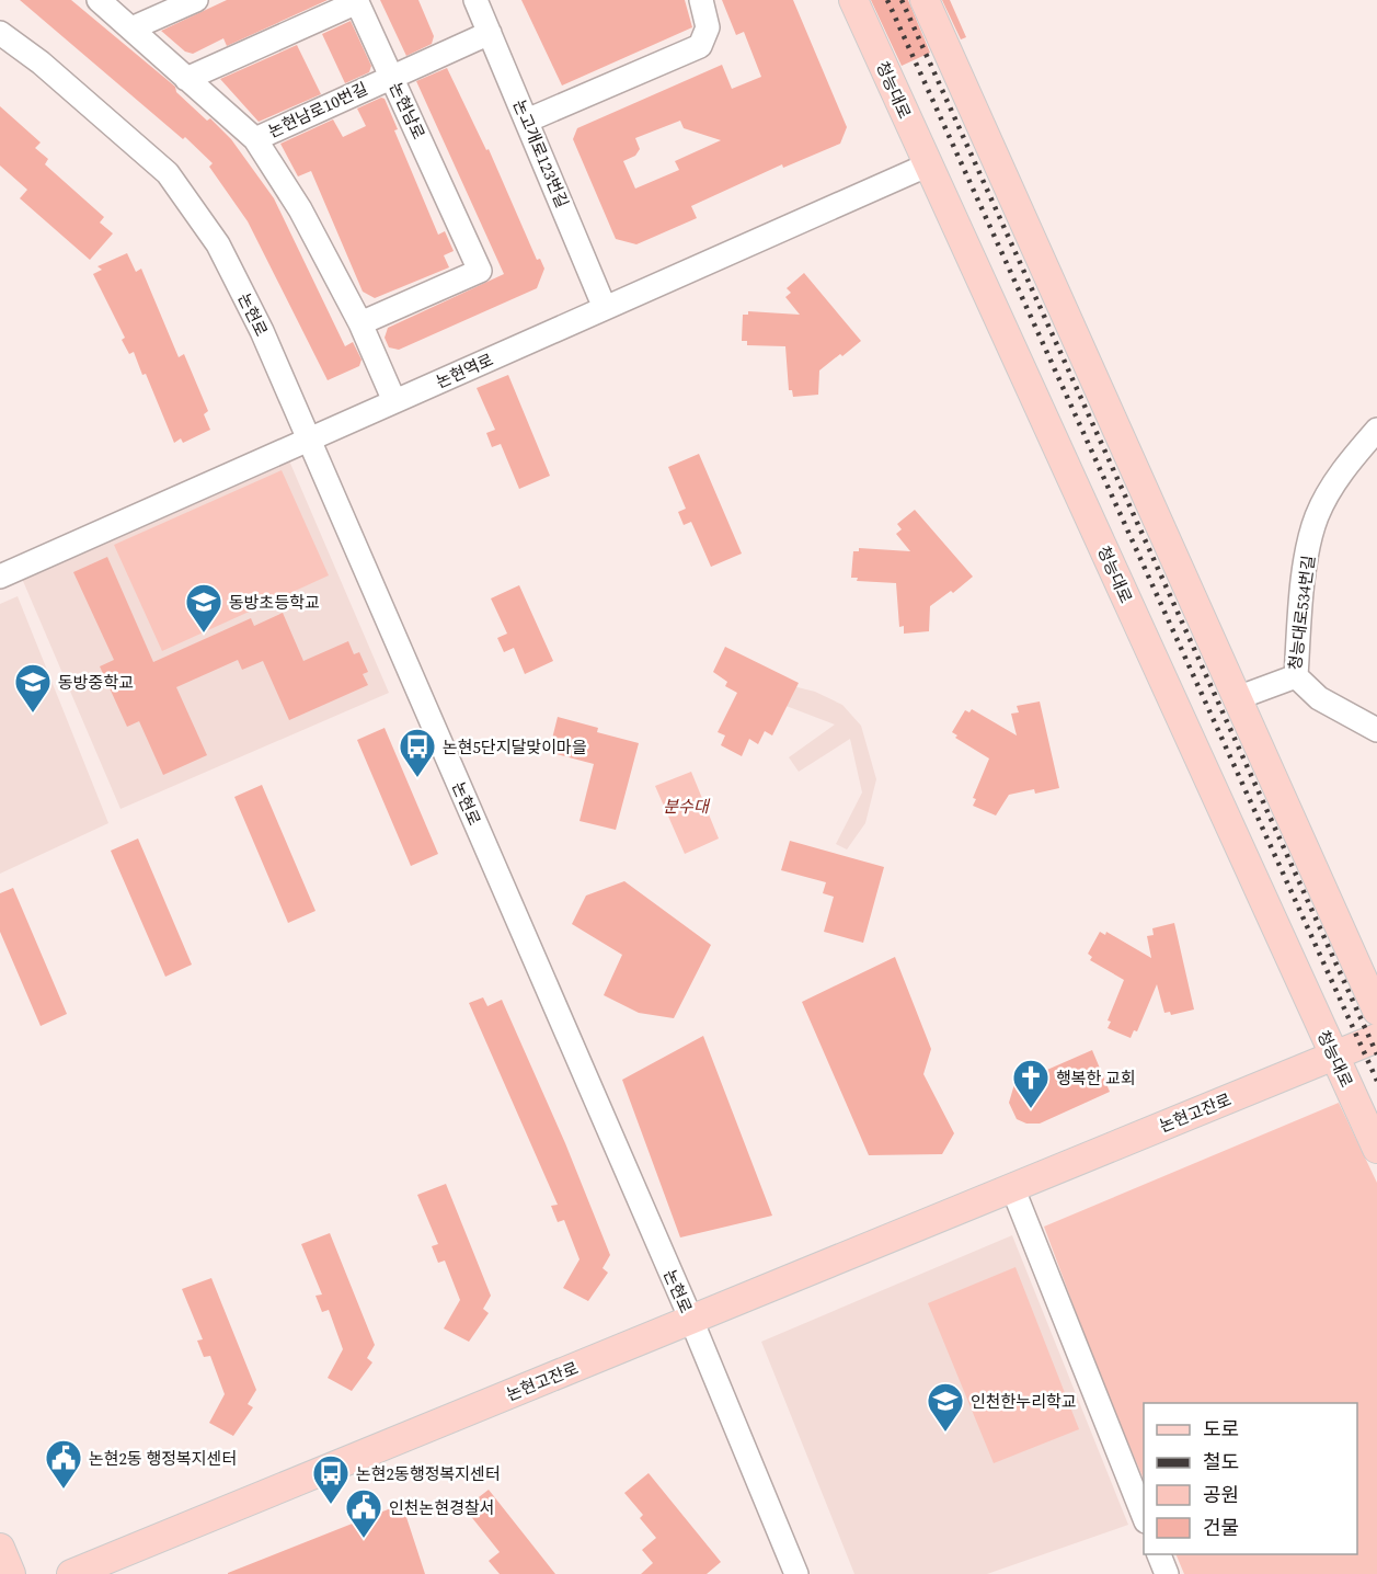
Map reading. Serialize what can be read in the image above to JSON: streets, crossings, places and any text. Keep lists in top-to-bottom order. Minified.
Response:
{"streets":{"main road":["청능대로","논현고잔로"],"street":["논현남로10번길","논현남로","논고개로123번길","논현로","논현역로","청능대로534번길"]},"crossings":[["청능대로","논현역로"],["청능대로","논현고잔로"],["논현남로10번길","논현남로"],["논현남로10번길","논고개로123번길"],["논고개로123번길","논현역로"],["논현로","논현역로"],["논현로","논현고잔로"]],"parks":["분수대"],"places":{"school or university":["동방초등학교","동방중학교","인천한누리학교"],"bus stop":["논현5단지달맞이마을","논현2동행정복지센터"],"church":["행복한 교회"],"public building":["논현2동 행정복지센터","인천논현경찰서"]},"legend":["도로","철도","공원","건물"]}
